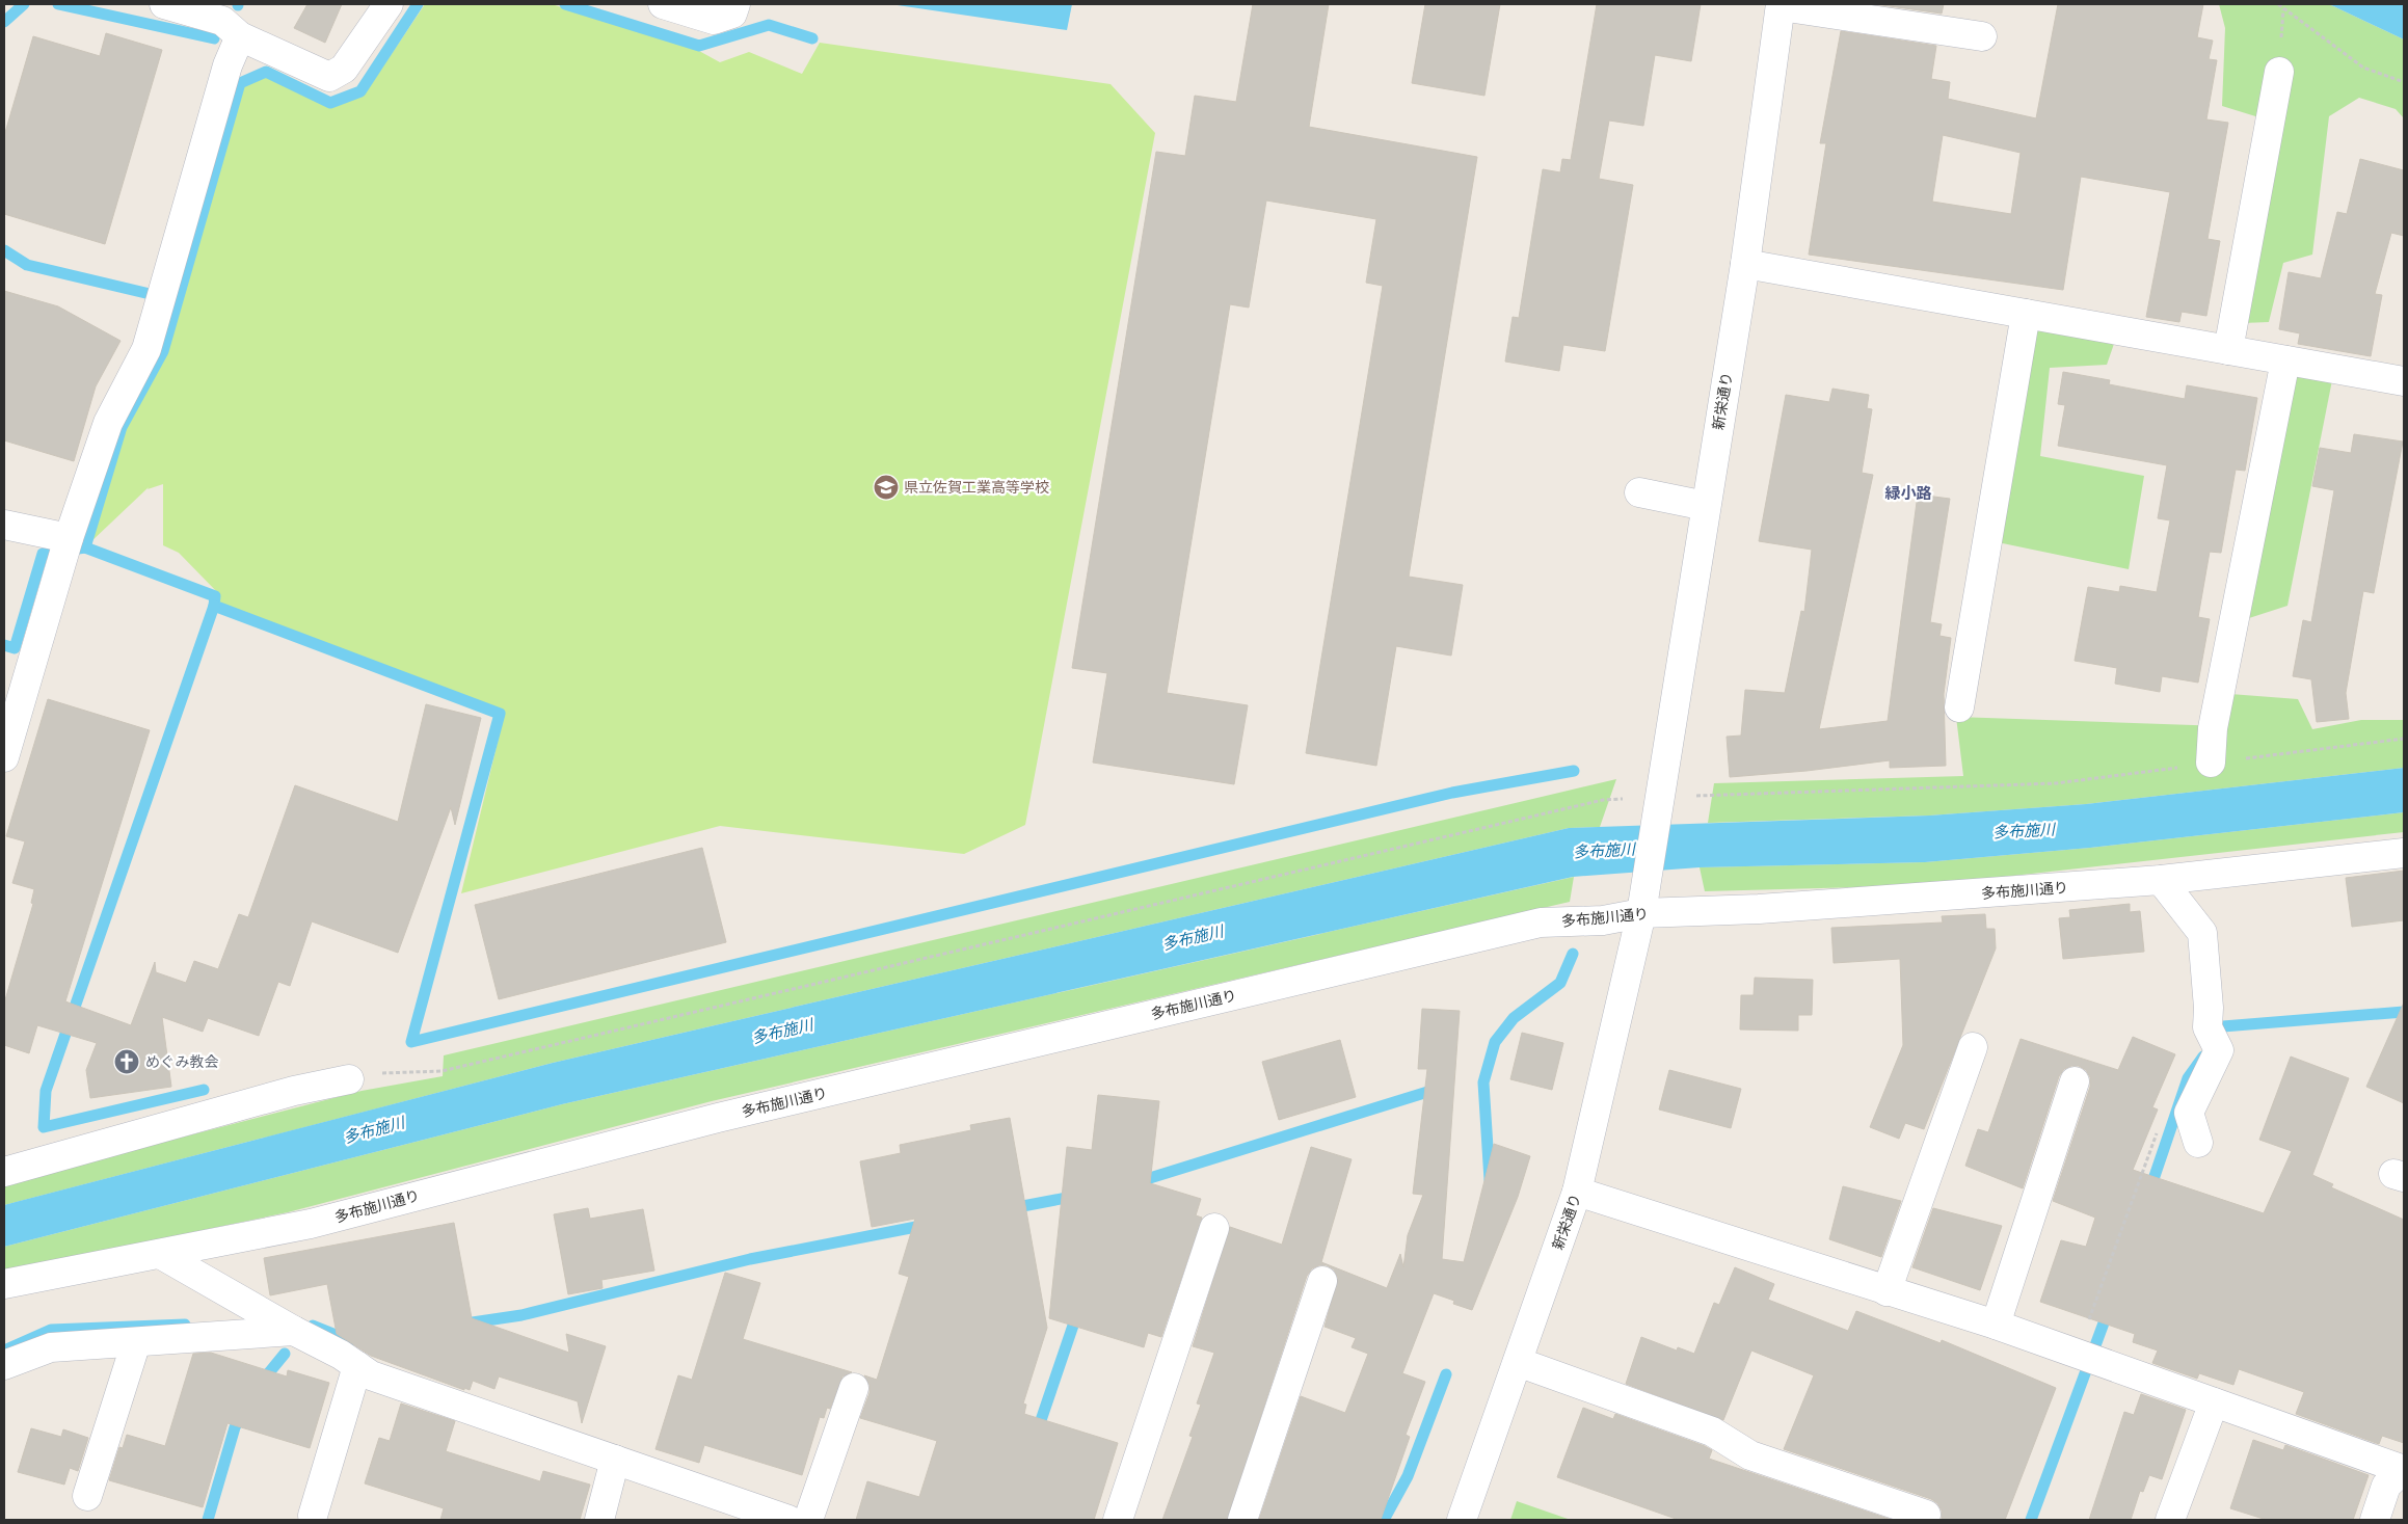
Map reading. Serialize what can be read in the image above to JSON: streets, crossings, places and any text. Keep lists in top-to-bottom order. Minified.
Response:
{"streets":{"street":["新栄通り","多布施川通り"]},"crossings":[["新栄通り","多布施川通り"]],"districts":["緑小路"],"water":["多布施川"],"places":{"school or university":["県立佐賀工業高等学校"],"church":["めぐみ教会"]}}
